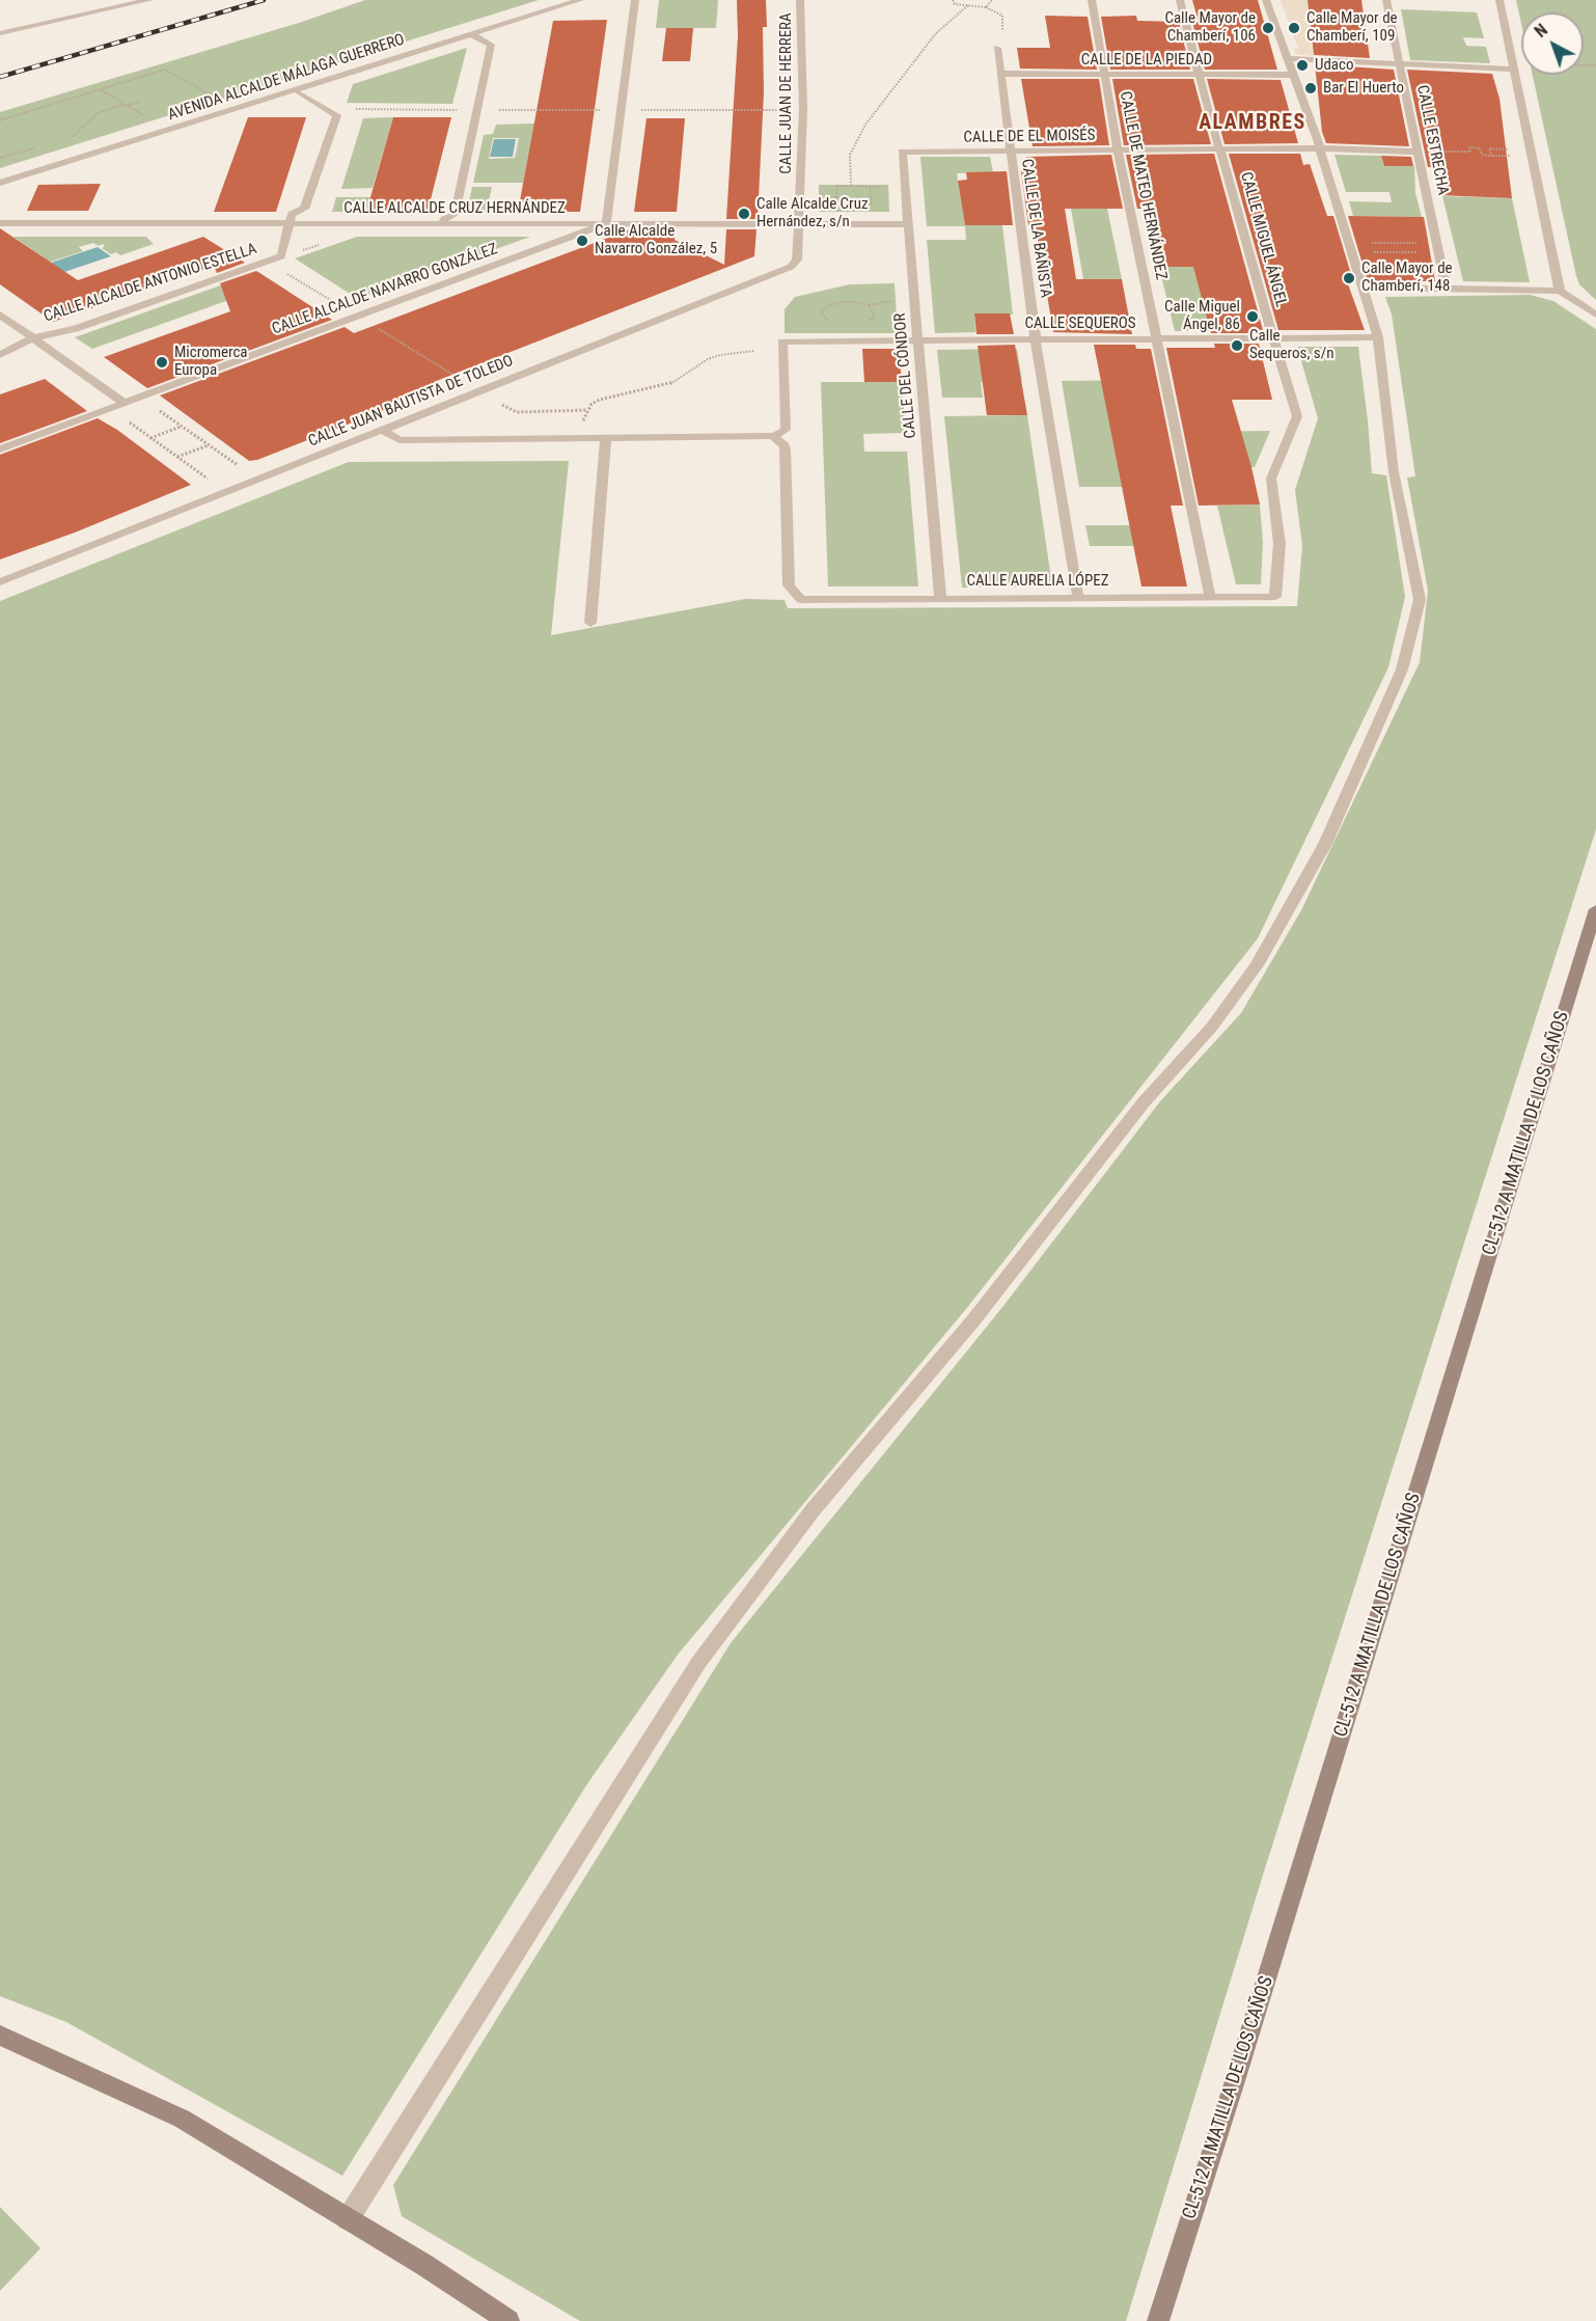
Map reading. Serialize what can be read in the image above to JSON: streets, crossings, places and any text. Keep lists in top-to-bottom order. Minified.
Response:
{"streets":{"street":["CALLE DE LA PIEDAD","AVENIDA ALCALDE MÁLAGA GUERRERO","CALLE JUAN DE HERRERA","CALLE DE EL MOISÉS","CALLE ESTRECHA","CALLE DE MATEO HERNÁNDEZ","CALLE ALCALDE CRUZ HERNÁNDEZ","CALLE DE LA BAÑISTA","CALLE MIGUEL ÁNGEL","CALLE ALCALDE ANTONIO ESTELLA","CALLE ALCALDE NAVARRO GONZÁLEZ","CALLE SEQUEROS","CALLE DEL CÓNDOR","CALLE JUAN BAUTISTA DE TOLEDO","CALLE AURELIA LÓPEZ","CL-512 A MATILLA DE LOS CAÑOS"]},"crossings":[["CALLE DE LA PIEDAD","CALLE DE MATEO HERNÁNDEZ"],["CALLE DE LA PIEDAD","CALLE DE LA BAÑISTA"],["CALLE DE LA PIEDAD","CALLE MIGUEL ÁNGEL"],["CALLE JUAN DE HERRERA","CALLE ALCALDE CRUZ HERNÁNDEZ"],["CALLE JUAN DE HERRERA","CALLE JUAN BAUTISTA DE TOLEDO"],["CALLE DE EL MOISÉS","CALLE ESTRECHA"],["CALLE DE EL MOISÉS","CALLE DE MATEO HERNÁNDEZ"],["CALLE DE EL MOISÉS","CALLE DE LA BAÑISTA"],["CALLE DE EL MOISÉS","CALLE MIGUEL ÁNGEL"],["CALLE DE EL MOISÉS","CALLE DEL CÓNDOR"],["CALLE DE MATEO HERNÁNDEZ","CALLE SEQUEROS"],["CALLE DE MATEO HERNÁNDEZ","CALLE AURELIA LÓPEZ"],["CALLE ALCALDE CRUZ HERNÁNDEZ","CALLE ALCALDE ANTONIO ESTELLA"],["CALLE ALCALDE CRUZ HERNÁNDEZ","CALLE ALCALDE NAVARRO GONZÁLEZ"],["CALLE ALCALDE CRUZ HERNÁNDEZ","CALLE DEL CÓNDOR"],["CALLE ALCALDE CRUZ HERNÁNDEZ","CALLE JUAN BAUTISTA DE TOLEDO"],["CALLE DE LA BAÑISTA","CALLE SEQUEROS"],["CALLE DE LA BAÑISTA","CALLE AURELIA LÓPEZ"],["CALLE MIGUEL ÁNGEL","CALLE SEQUEROS"],["CALLE MIGUEL ÁNGEL","CALLE AURELIA LÓPEZ"],["CALLE SEQUEROS","CALLE DEL CÓNDOR"],["CALLE SEQUEROS","CALLE AURELIA LÓPEZ"],["CALLE DEL CÓNDOR","CALLE AURELIA LÓPEZ"]],"districts":["ALAMBRES"],"places":["Calle Mayor de Chamberí, 106","Calle Mayor de Chamberí, 109","Udaco","Bar El Huerto","Calle Alcalde Cruz Hernández, s/n","Calle Alcalde Navarro González, 5","Calle Mayor de Chamberí, 148","Calle Miguel Ángel, 86","Calle Sequeros, s/n","Micromerca Europa"],"north":"top left"}
